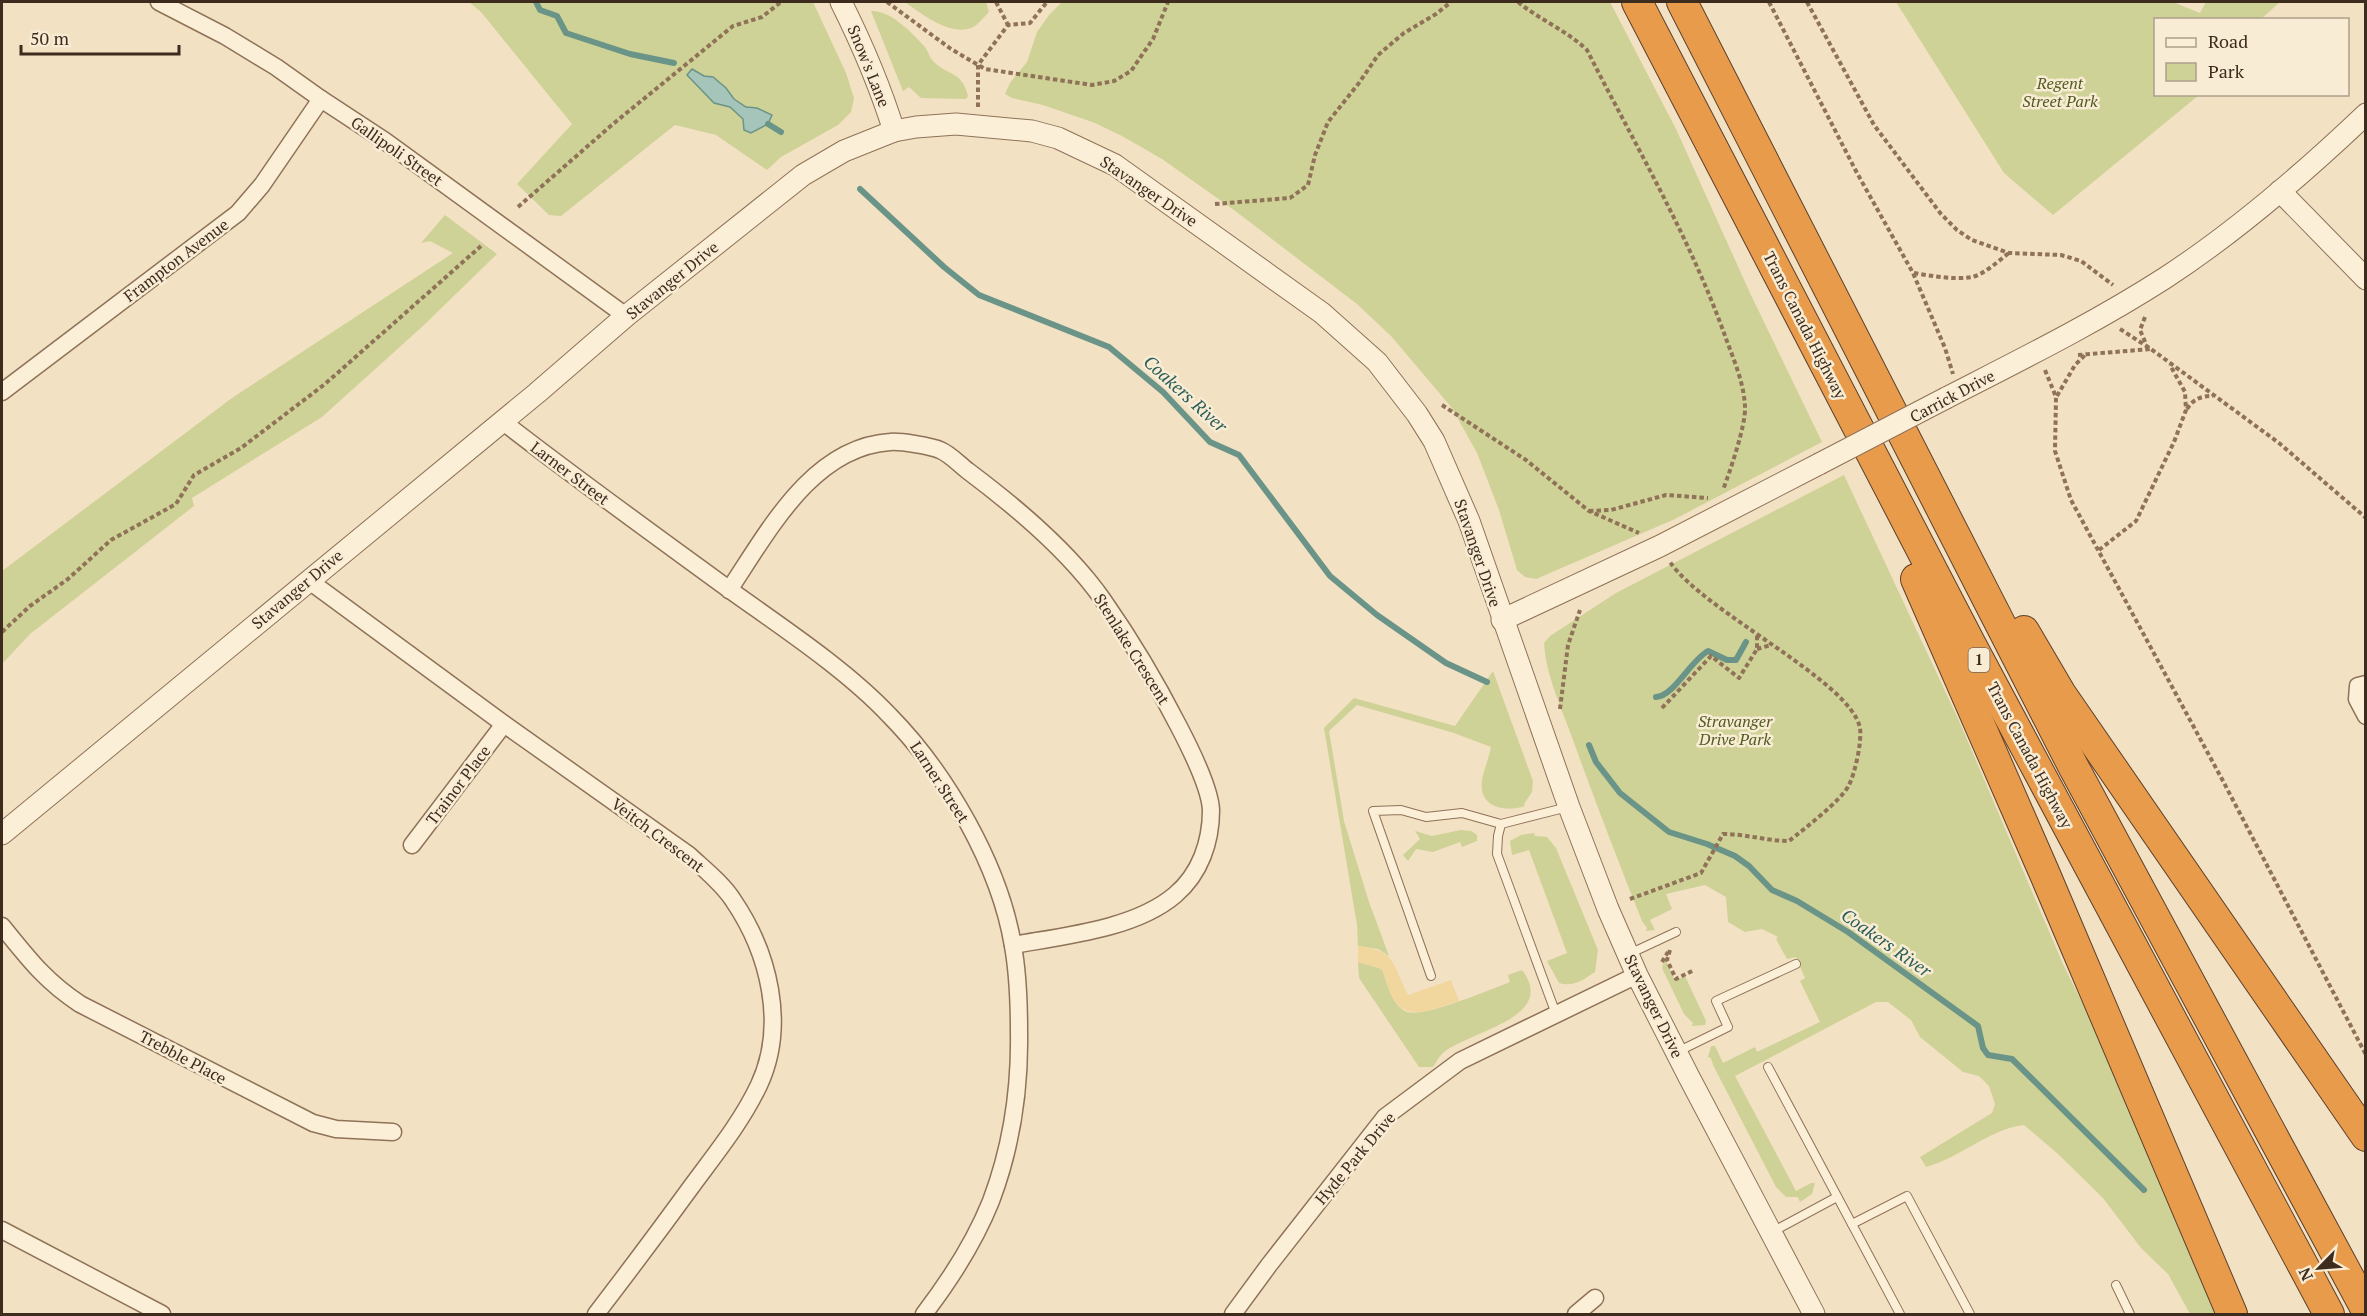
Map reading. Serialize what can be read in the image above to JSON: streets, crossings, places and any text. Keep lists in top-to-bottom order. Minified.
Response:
{"streets":{"highway":["Trans Canada Highway","1"],"street":["Snow's Lane","Gallipoli Street","Stavanger Drive","Frampton Avenue","Carrick Drive","Larner Street","Stenlake Crescent","Trainor Place","Veitch Crescent","Trebble Place","Hyde Park Drive"]},"crossings":[["Snow's Lane","Stavanger Drive"],["Gallipoli Street","Stavanger Drive"],["Gallipoli Street","Frampton Avenue"],["Stavanger Drive","Carrick Drive"],["Stavanger Drive","Larner Street"],["Stavanger Drive","Veitch Crescent"],["Stavanger Drive","Hyde Park Drive"],["Larner Street","Stenlake Crescent"],["Trainor Place","Veitch Crescent"]],"water":["Coakers River"],"parks":["Regent Street Park","Stravanger Drive Park"],"legend":["Road","Park"],"scale_bar":"50 m","north":"bottom left"}
